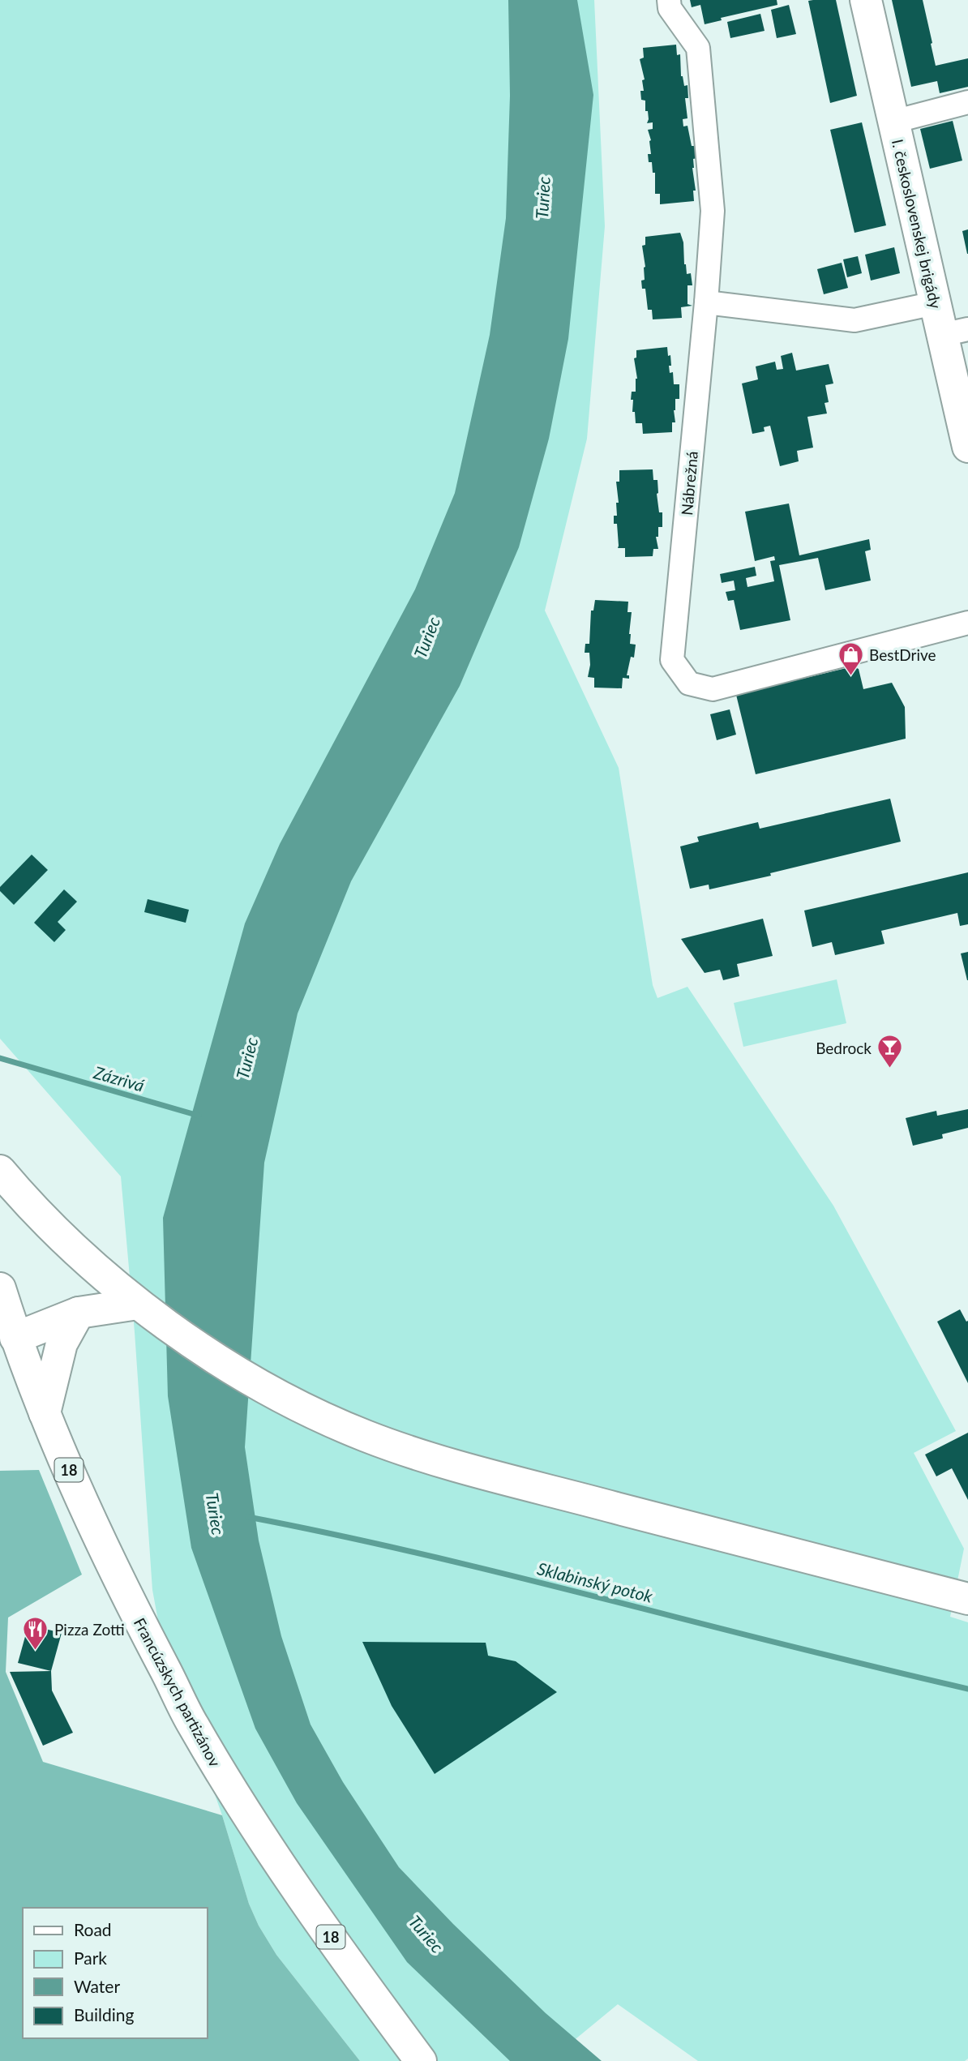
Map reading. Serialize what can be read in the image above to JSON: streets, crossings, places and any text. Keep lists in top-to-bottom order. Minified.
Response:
{"streets":{"street":["I. československej brigády","Nábrežná","18","Francúzskych partizánov"]},"water":["Turiec","Zázrivá","Sklabinský potok"],"places":{"shop":["BestDrive"],"bar":["Bedrock"],"restaurant":["Pizza Zotti"]},"legend":["Road","Park","Water","Building"]}
